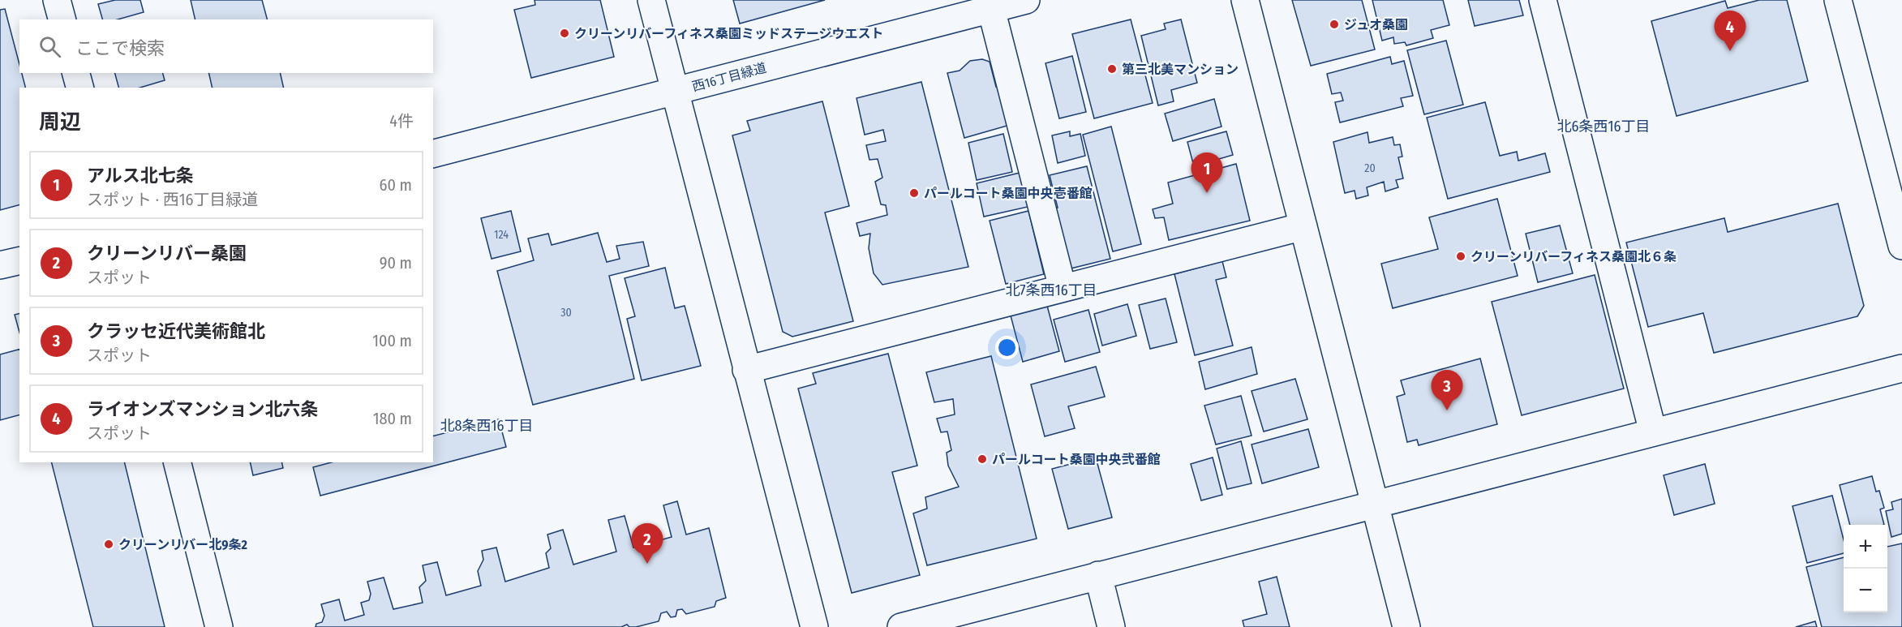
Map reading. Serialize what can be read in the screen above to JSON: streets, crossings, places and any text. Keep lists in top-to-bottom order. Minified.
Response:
{"streets":{"street":["西16丁目緑道"]},"districts":["北6条西16丁目","北7条西16丁目","北8条西16丁目"],"places":["ジュオ桑園","クリーンリバーフィネス桑園ミッドステージウエスト","第三北美マンション","パールコート桑園中央壱番館","クリーンリバーフィネス桑園北６条","パールコート桑園中央弐番館","クリーンリバー北9条2"],"house_numbers":["20","124","30"],"page":{"pins":["4","1","3","2"],"search":"ここで検索","heading":["周辺","4件"],"list":[{"mark":"1","name":"アルス北七条","note":"スポット · 西16丁目緑道","value":"60 m"},{"mark":"2","name":"クリーンリバー桑園","note":"スポット","value":"90 m"},{"mark":"3","name":"クラッセ近代美術館北","note":"スポット","value":"100 m"},{"mark":"4","name":"ライオンズマンション北六条","note":"スポット","value":"180 m"}],"map_buttons":["+","−"]}}
